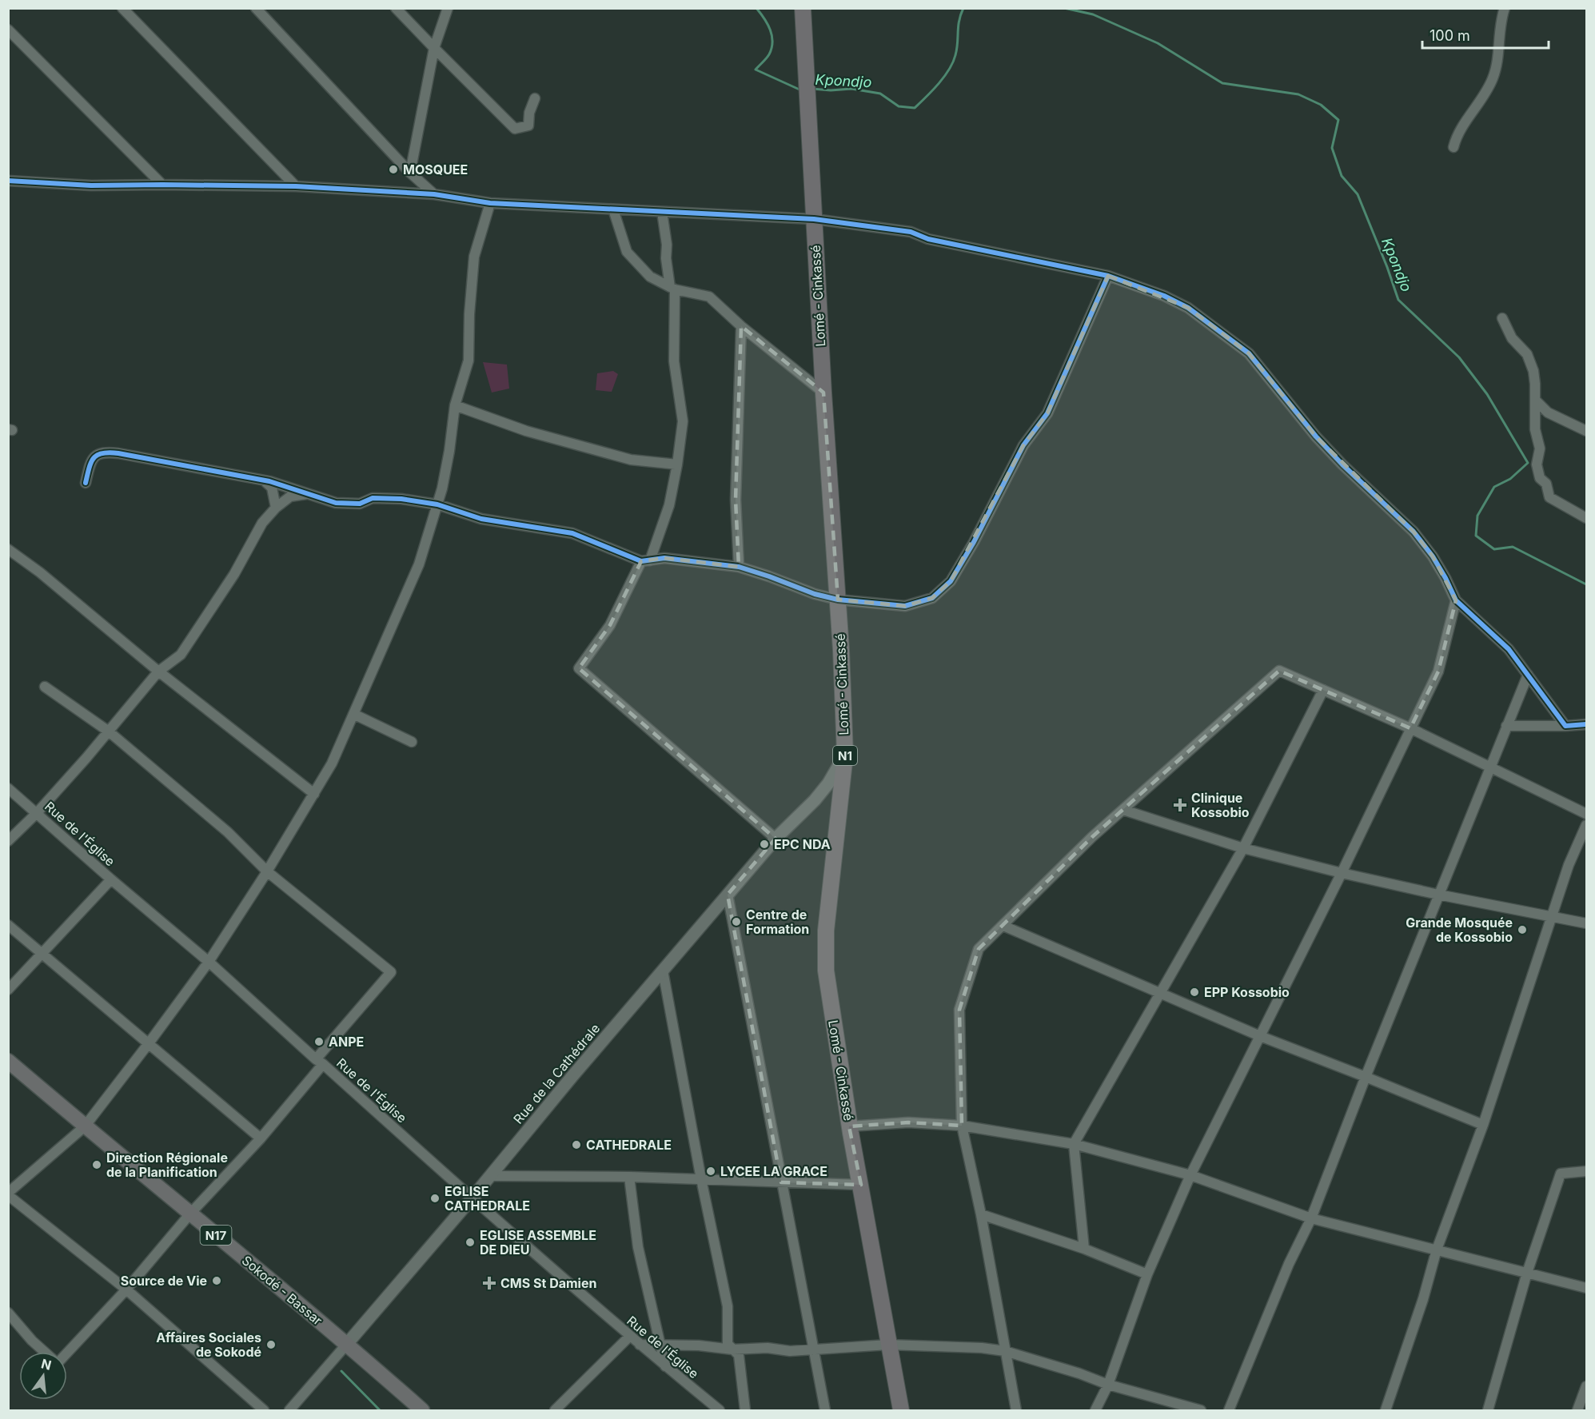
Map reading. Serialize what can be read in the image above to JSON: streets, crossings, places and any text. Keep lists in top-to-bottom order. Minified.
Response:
{"streets":{"highway":["Lomé - Cinkassé","N1"],"main road":["N17","Sokodé - Bassar"],"street":["Rue de l'Église","Rue de la Cathédrale"]},"crossings":[["Lomé - Cinkassé","Rue de la Cathédrale"],["Rue de l'Église","Rue de la Cathédrale"],["Rue de la Cathédrale","Sokodé - Bassar"]],"water":["Kpondjo"],"places":{"other":["MOSQUEE","EPC NDA","Centre de Formation","Grande Mosquée de Kossobio","EPP Kossobio","ANPE","CATHEDRALE","Direction Régionale de la Planification","LYCEE LA GRACE","EGLISE CATHEDRALE","EGLISE ASSEMBLE DE DIEU","Source de Vie","Affaires Sociales de Sokodé"],"health":["Clinique Kossobio","CMS St Damien"]},"scale_bar":"100 m","north":"top"}
